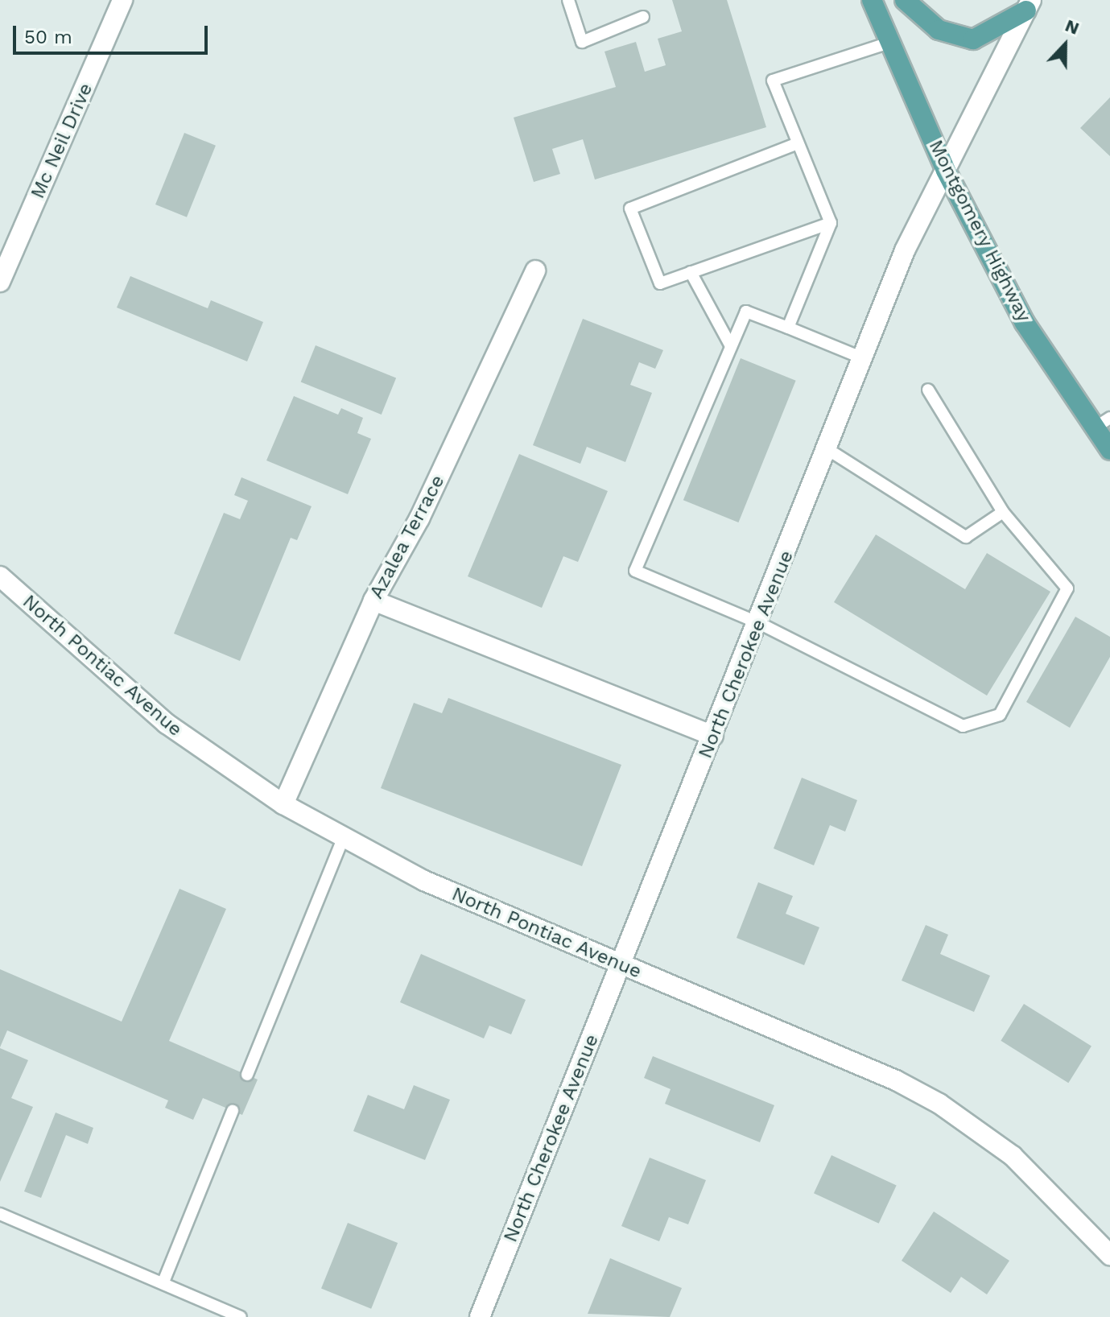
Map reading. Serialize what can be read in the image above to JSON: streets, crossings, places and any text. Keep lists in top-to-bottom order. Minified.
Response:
{"streets":{"main road":["Montgomery Highway"],"street":["Mc Neil Drive","Azalea Terrace","North Cherokee Avenue","North Pontiac Avenue"]},"crossings":[["Montgomery Highway","North Cherokee Avenue"],["Azalea Terrace","North Pontiac Avenue"],["North Cherokee Avenue","North Pontiac Avenue"]],"scale_bar":"50 m","north":"top"}
